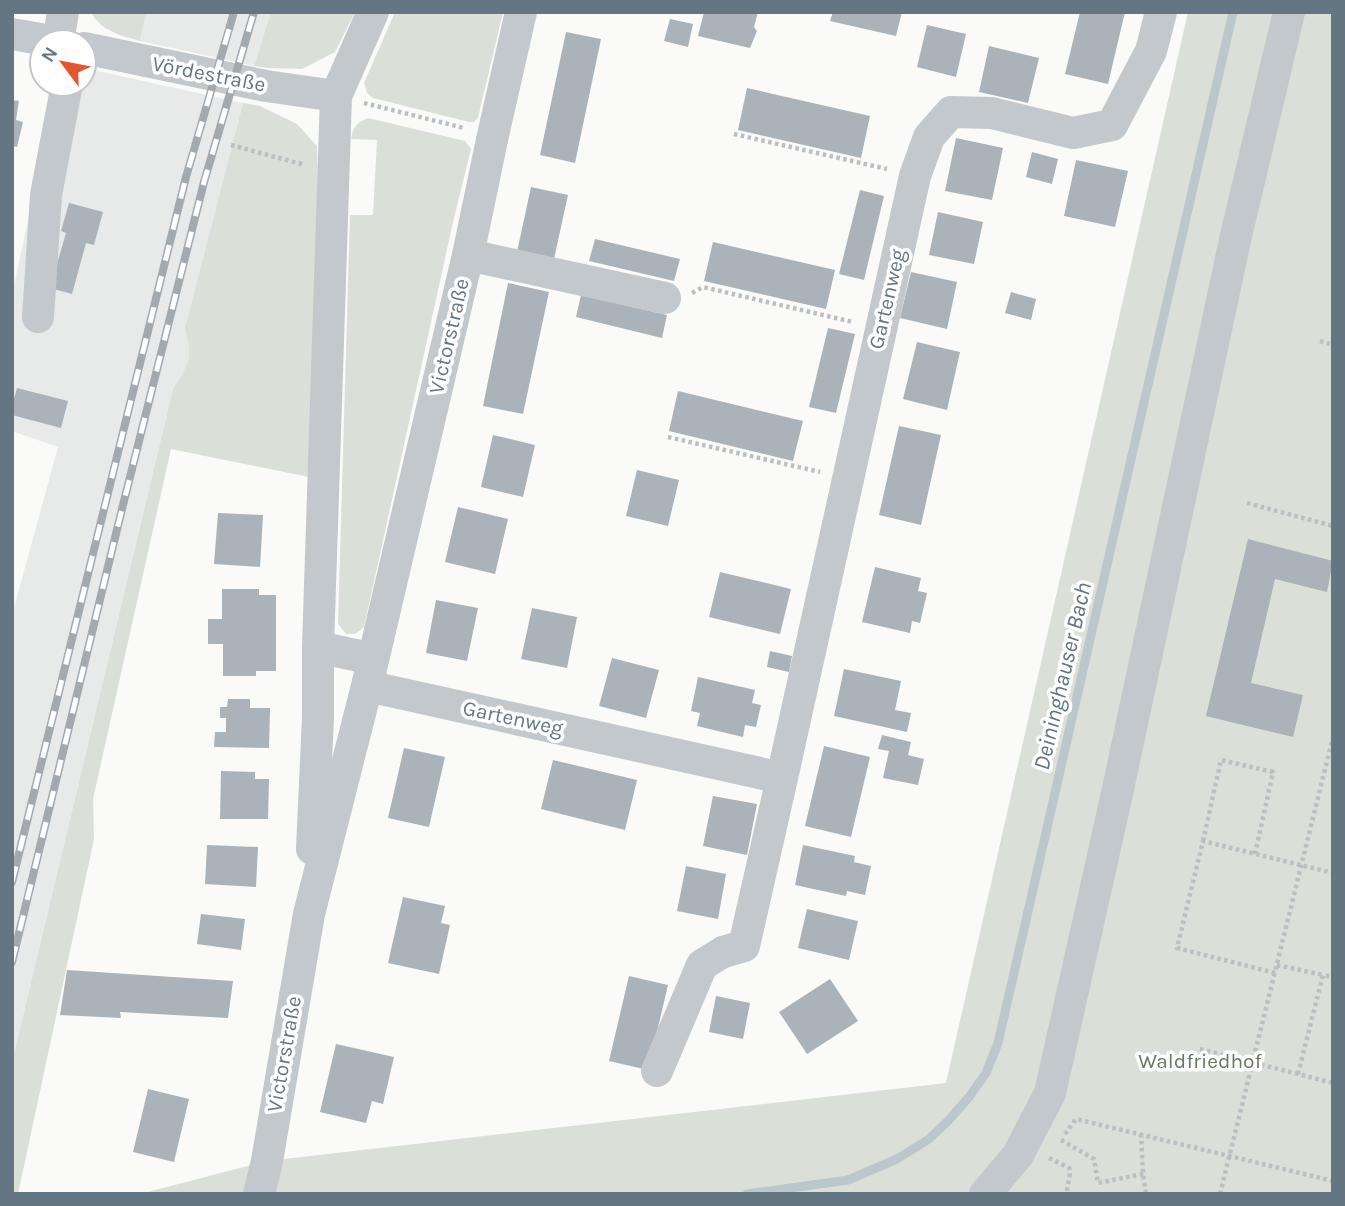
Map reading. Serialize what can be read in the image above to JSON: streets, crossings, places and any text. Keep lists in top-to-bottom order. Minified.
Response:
{"streets":{"street":["Vördestraße","Gartenweg","Victorstraße"]},"crossings":[["Vördestraße","Victorstraße"],["Gartenweg","Victorstraße"]],"water":["Deininghauser Bach"],"parks":["Waldfriedhof"],"north":"top left"}
